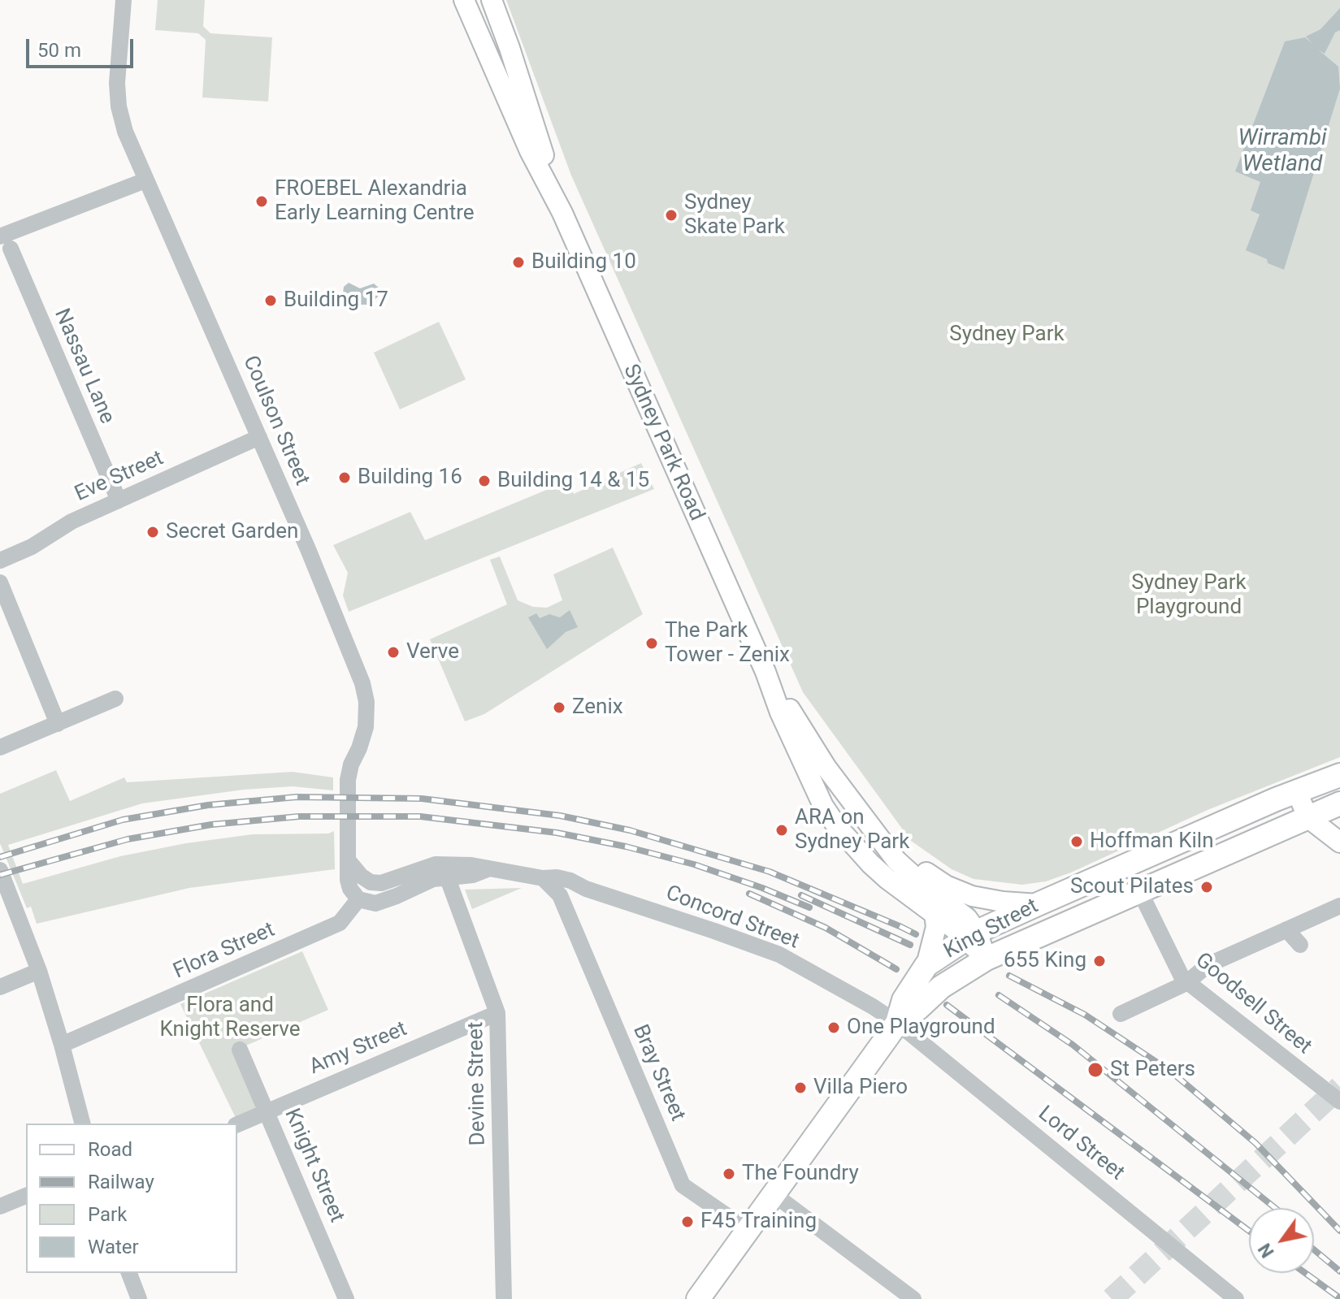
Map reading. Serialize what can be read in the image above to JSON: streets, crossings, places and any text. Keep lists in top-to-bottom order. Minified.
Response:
{"streets":{"highway":["King Street"],"main road":["Sydney Park Road"],"street":["Nassau Lane","Coulson Street","Eve Street","Concord Street","Flora Street","Goodsell Street","Amy Street","Bray Street","Devine Street","Lord Street","Knight Street"]},"crossings":[["Nassau Lane","Eve Street"],["Coulson Street","Eve Street"],["Coulson Street","Flora Street"],["Sydney Park Road","King Street"],["Concord Street","King Street"],["Concord Street","Bray Street"],["Concord Street","Lord Street"],["King Street","Goodsell Street"],["King Street","Bray Street"],["King Street","Lord Street"],["Amy Street","Devine Street"],["Amy Street","Knight Street"]],"water":["Wirrambi Wetland"],"parks":["Sydney Park","Sydney Park Playground","Flora and Knight Reserve"],"places":["FROEBEL Alexandria Early Learning Centre","Sydney Skate Park","Building 10","Building 17","Building 16","Building 14 & 15","Secret Garden","The Park Tower - Zenix","Verve","Zenix","ARA on Sydney Park","Hoffman Kiln","Scout Pilates","655 King","One Playground","St Peters","Villa Piero","The Foundry","F45 Training"],"legend":["Road","Railway","Park","Water"],"scale_bar":"50 m","north":"bottom left"}
